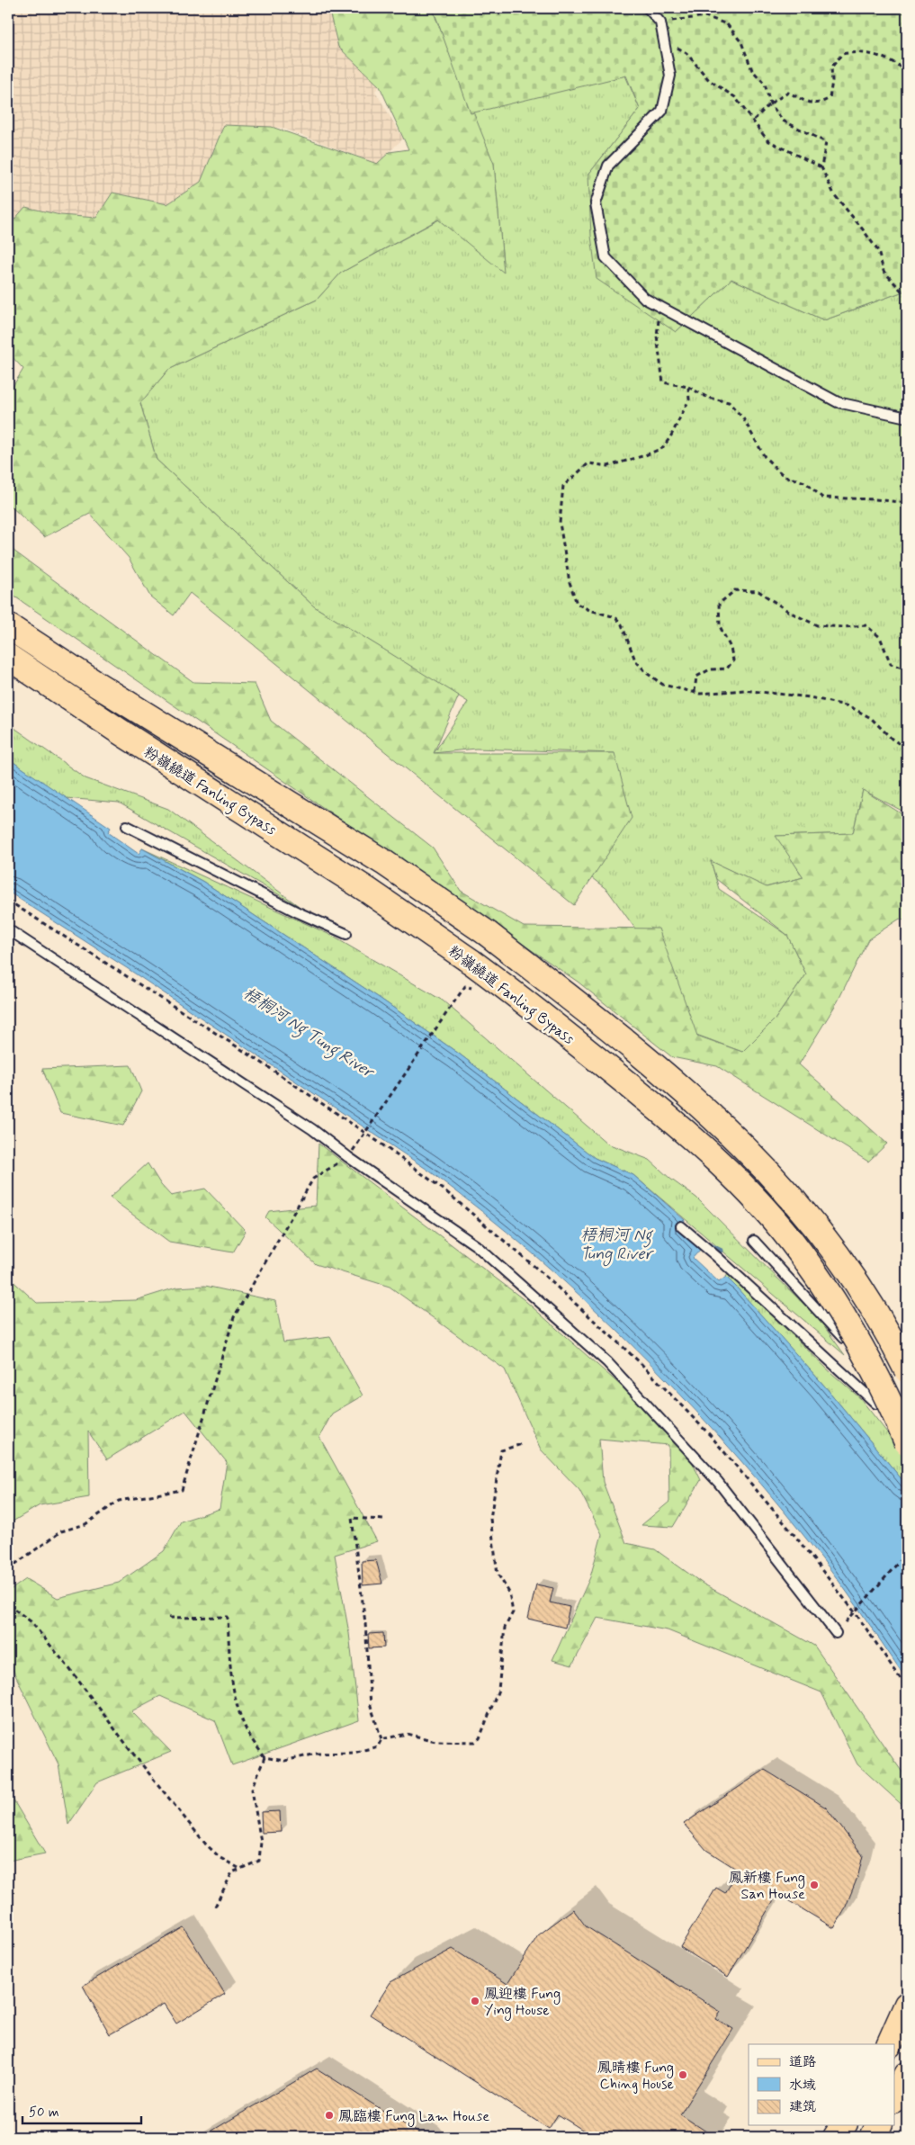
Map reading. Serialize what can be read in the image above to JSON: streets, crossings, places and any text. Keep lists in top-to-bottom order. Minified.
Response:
{"streets":{"main road":["粉嶺繞道 Fanling Bypass"]},"water":["梧桐河 Ng Tung River"],"places":["鳳新樓 Fung San House","鳳迎樓 Fung Ying House","鳳晴樓 Fung Ching House","鳳臨樓 Fung Lam House"],"legend":["道路","水域","建筑"],"scale_bar":"50 m"}
